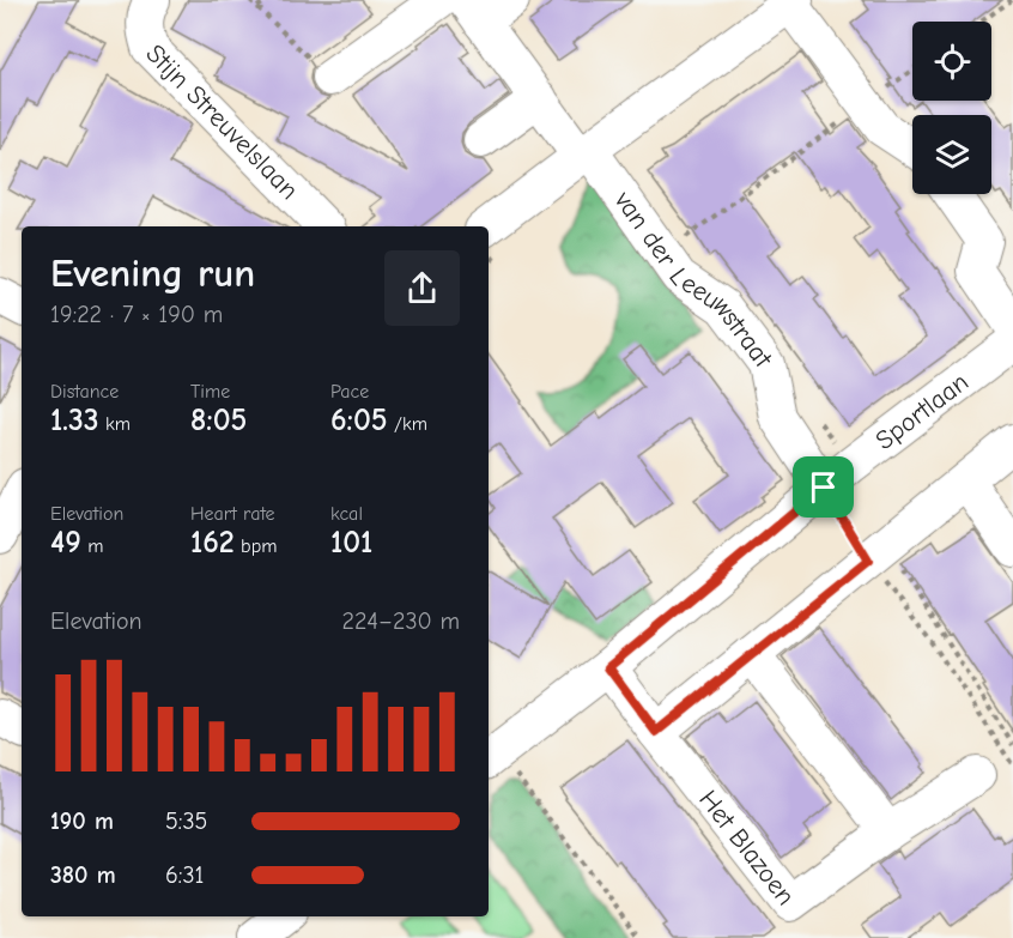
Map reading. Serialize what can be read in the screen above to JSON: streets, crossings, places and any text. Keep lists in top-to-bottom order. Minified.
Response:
{"streets":{"street":["Stijn Streuvelslaan","van der Leeuwstraat","Sportlaan","Het Blazoen"]},"crossings":[["van der Leeuwstraat","Sportlaan"],["Sportlaan","Het Blazoen"]],"page":{"heading":["Evening run","19:22 · 7 × 190 m"],"stats":[["Distance","1.33 km"],["Time","8:05"],["Pace","6:05 /km"],["Elevation","49 m"],["Heart rate","162 bpm"],["kcal","101"]],"chart":["Elevation","224–230 m"],"list":[{"name":"190 m","note":"5:35"},{"name":"380 m","note":"6:31"}]}}
